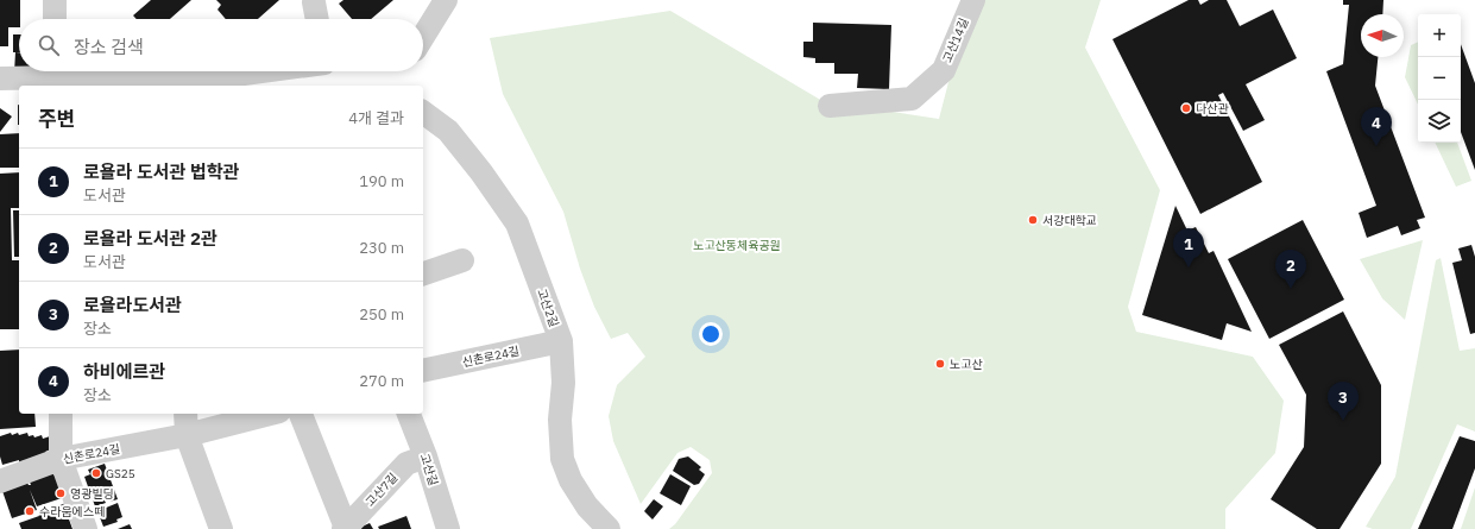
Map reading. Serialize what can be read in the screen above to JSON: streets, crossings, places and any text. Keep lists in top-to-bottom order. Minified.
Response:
{"streets":{"street":["고산14길","고산2길","신촌로24길","고산길","고산7길"]},"crossings":[["고산2길","신촌로24길"],["고산길","고산7길"]],"parks":["노고산동체육공원"],"places":["다산관","서강대학교","노고산","GS25","영광빌딩","수라움에스떼"],"north":"left","page":{"map_buttons":["+","−"],"search":"장소 검색","heading":["주변","4개 결과"],"pins":["4","1","2","3"],"list":[{"mark":"1","name":"로욜라 도서관 법학관","note":"도서관","value":"190 m"},{"mark":"2","name":"로욜라 도서관 2관","note":"도서관","value":"230 m"},{"mark":"3","name":"로욜라도서관","note":"장소","value":"250 m"},{"mark":"4","name":"하비에르관","note":"장소","value":"270 m"}]}}
